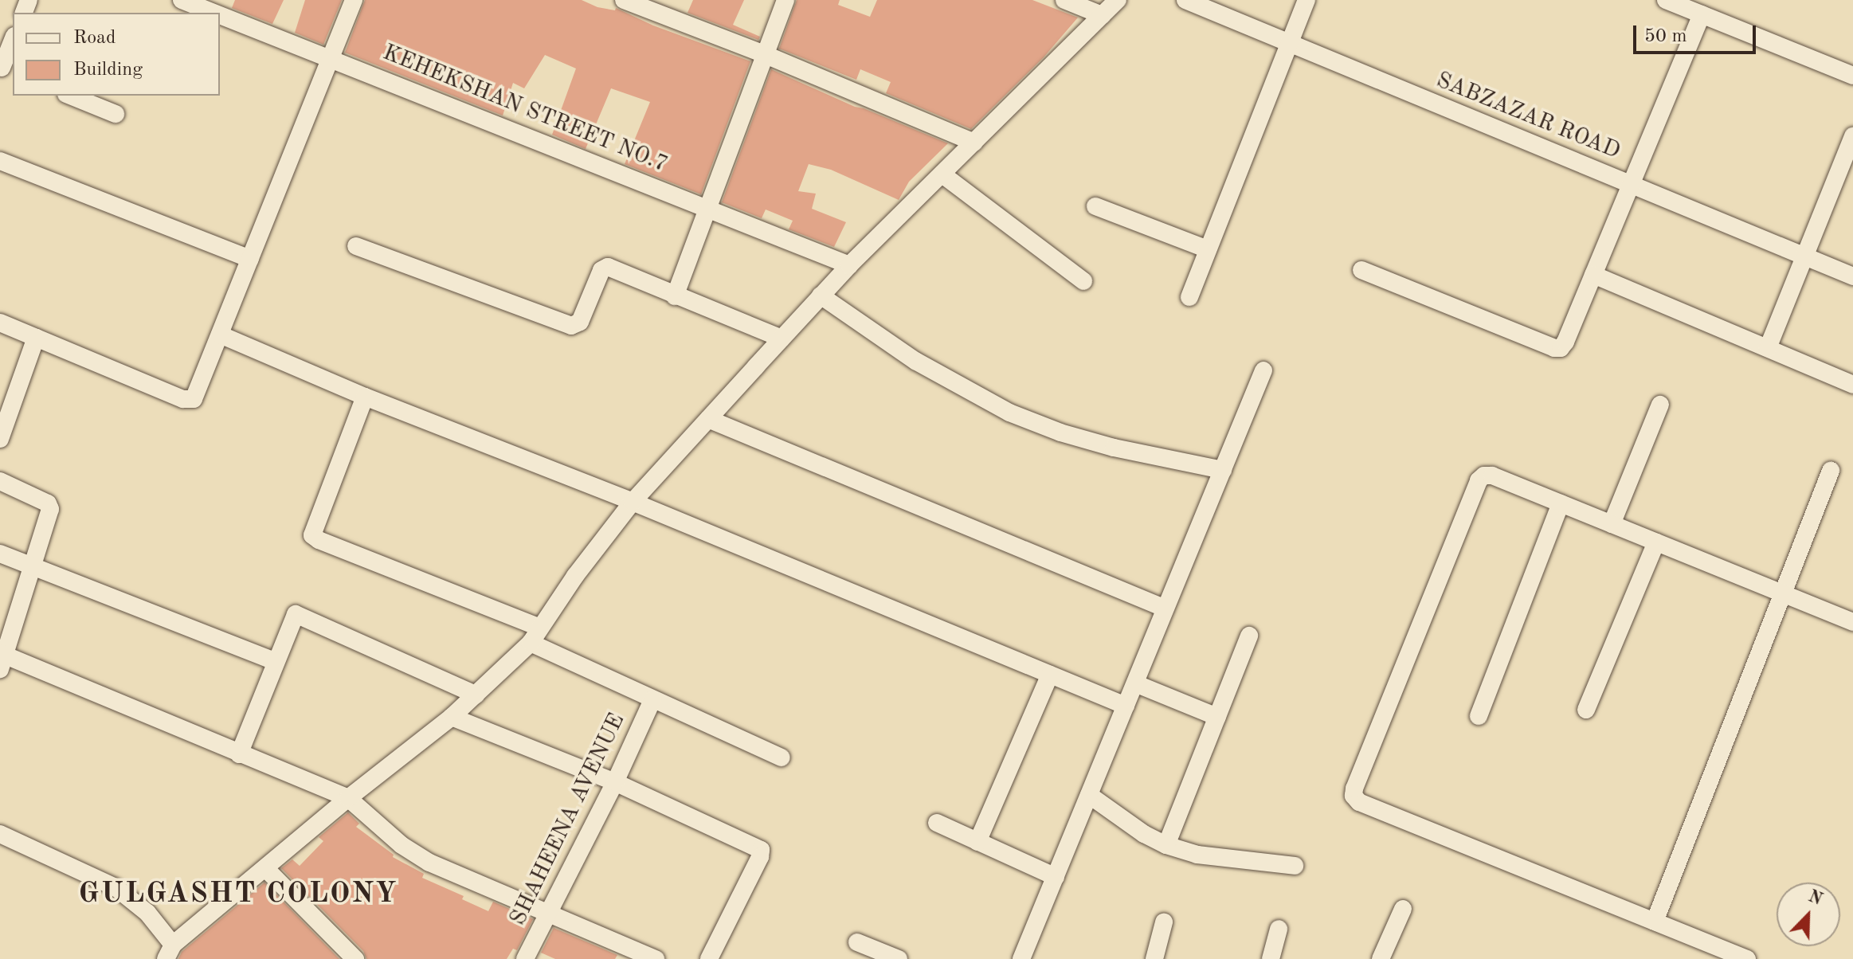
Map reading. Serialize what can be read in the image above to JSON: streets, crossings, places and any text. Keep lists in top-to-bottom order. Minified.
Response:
{"streets":{"street":["KEHEKSHAN STREET NO.7","SABZAZAR ROAD","SHAHEENA AVENUE"]},"districts":["GULGASHT COLONY"],"legend":["Road","Building"],"scale_bar":"50 m","north":"top right"}
